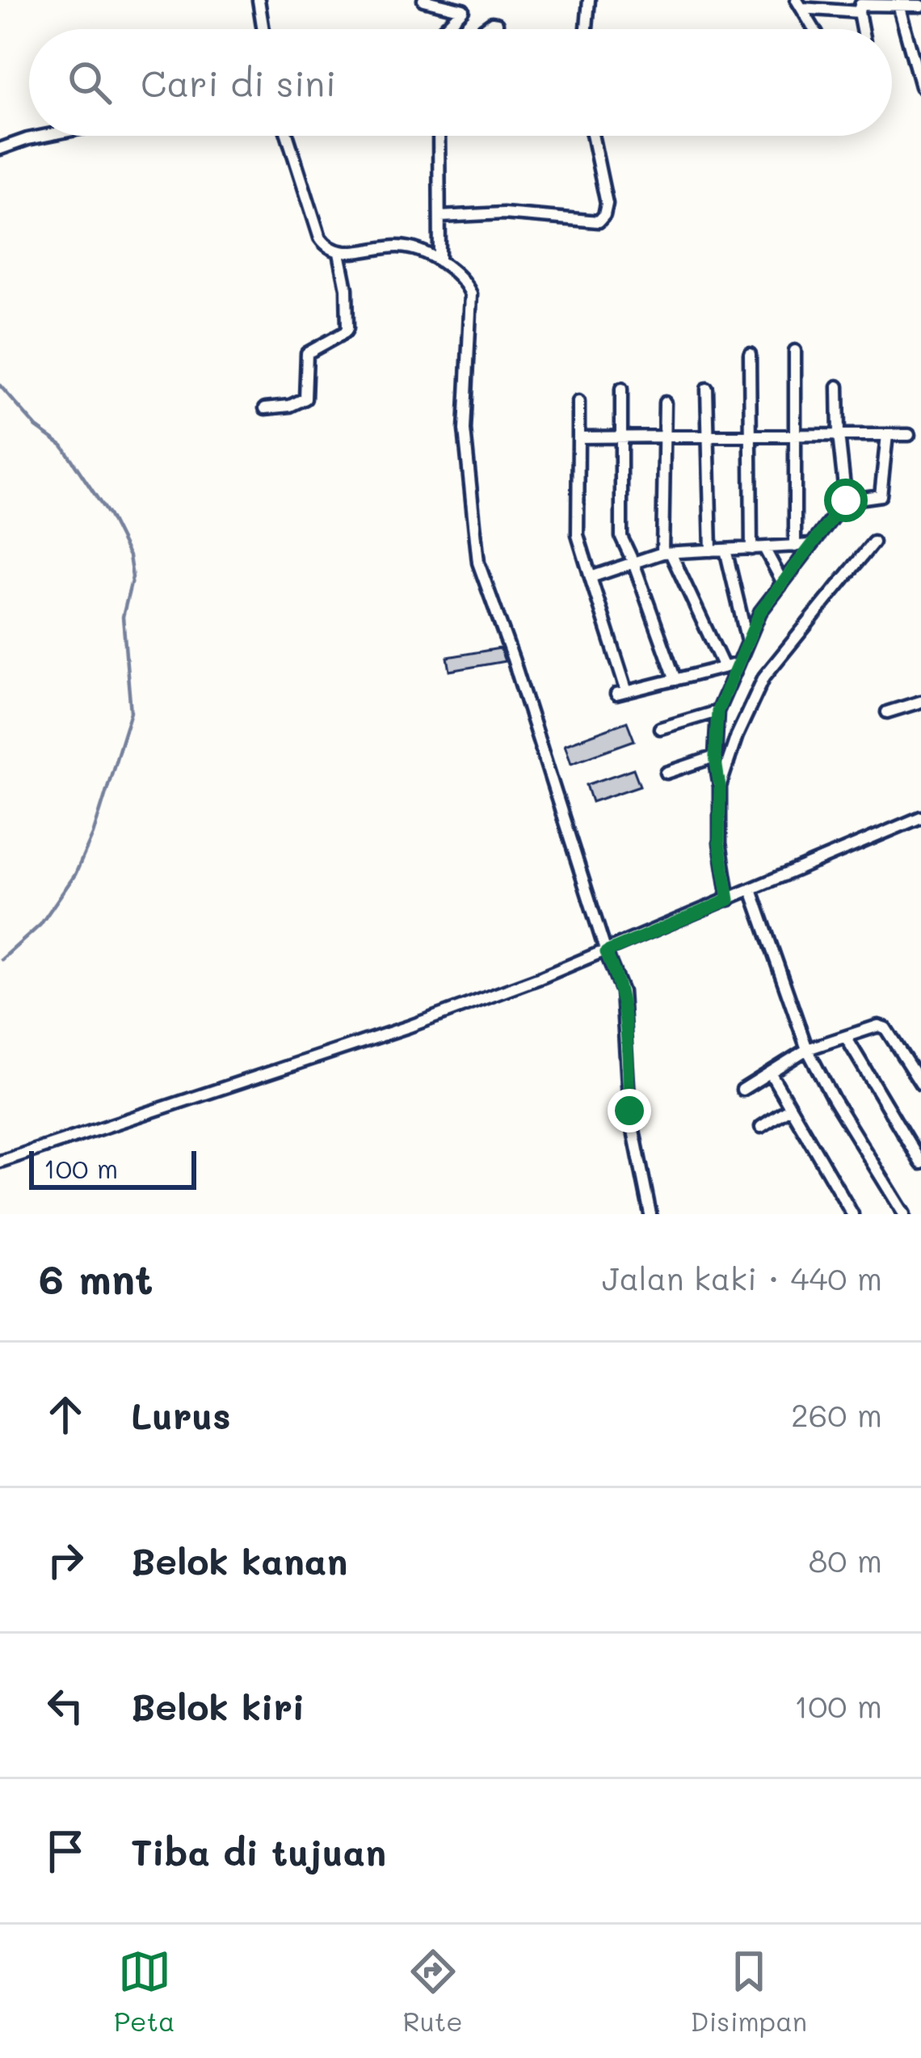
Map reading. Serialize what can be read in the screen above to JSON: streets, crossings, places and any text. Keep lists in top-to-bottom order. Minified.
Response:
{"scale_bar":"100 m","page":{"search":"Cari di sini","scale":"100 m","heading":["6 mnt","Jalan kaki · 440 m"],"list":[["Lurus","260 m"],["Belok kanan","80 m"],["Belok kiri","100 m"],"Tiba di tujuan"],"nav":["Peta","Rute","Disimpan"]}}
